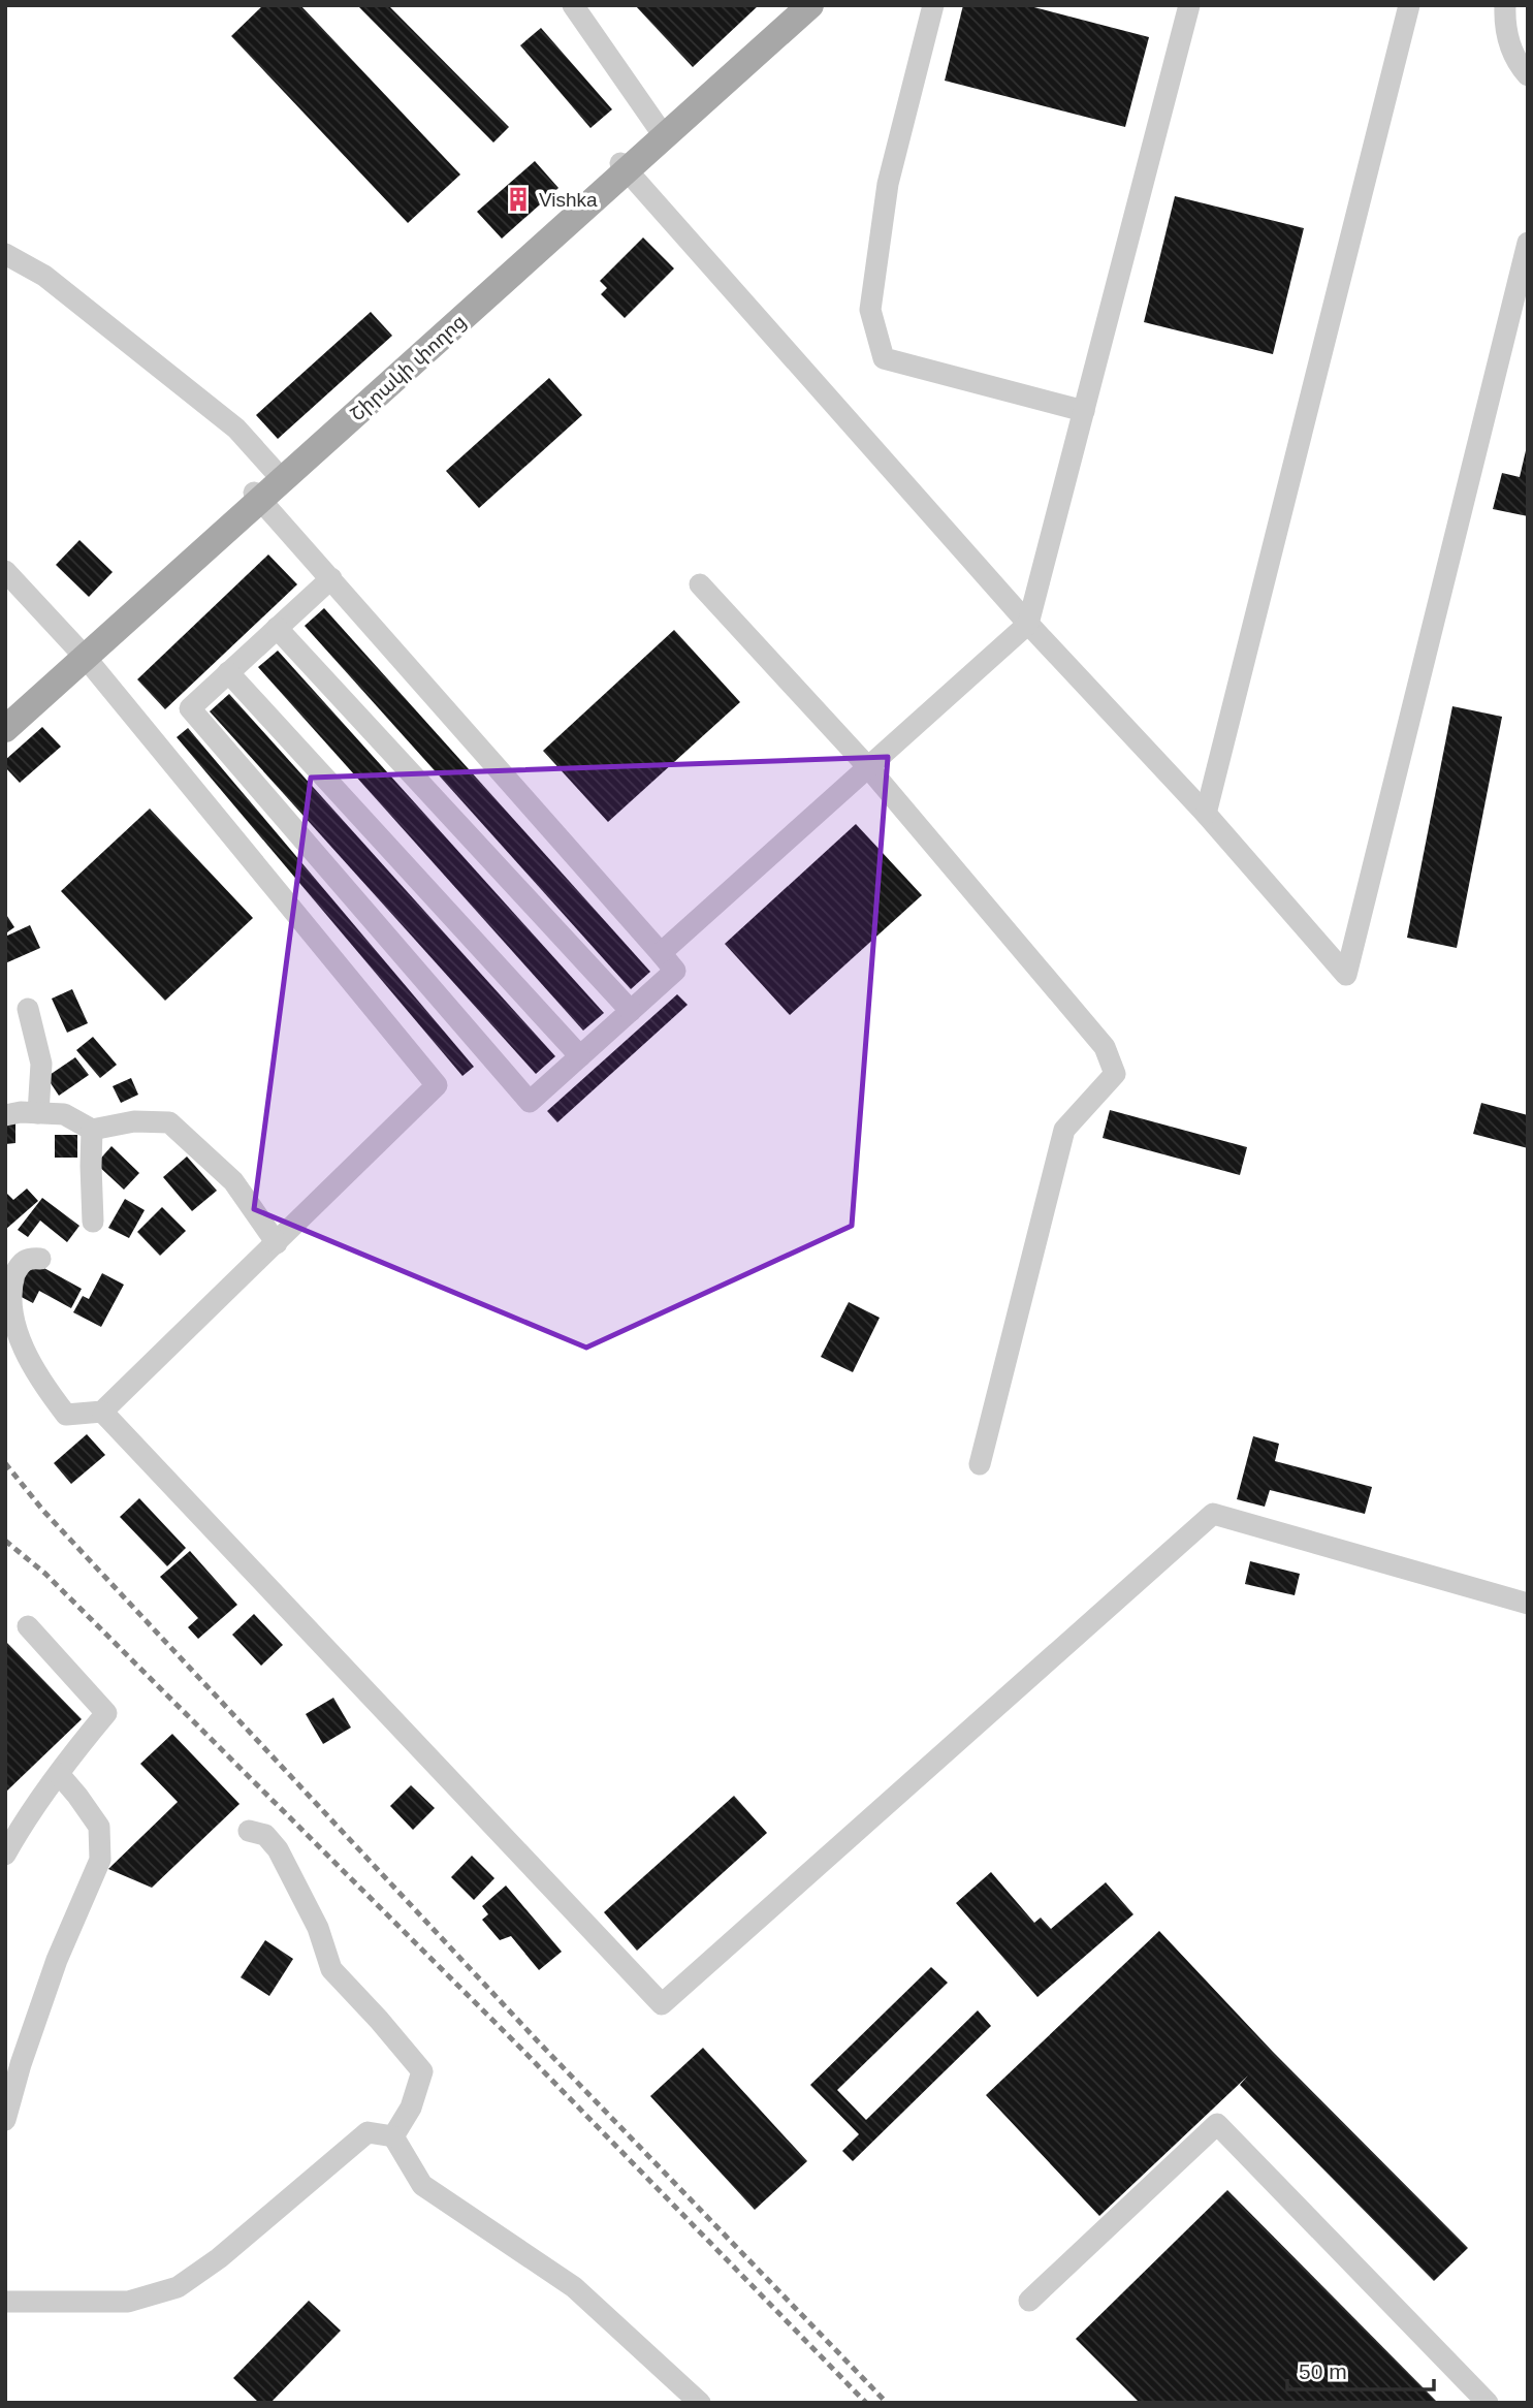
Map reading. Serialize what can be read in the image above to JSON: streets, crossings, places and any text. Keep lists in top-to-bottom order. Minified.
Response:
{"streets":{"main road":["Շիրակի փողոց"]},"places":{"building":["Vishka"]},"scale_bar":"50 m"}
